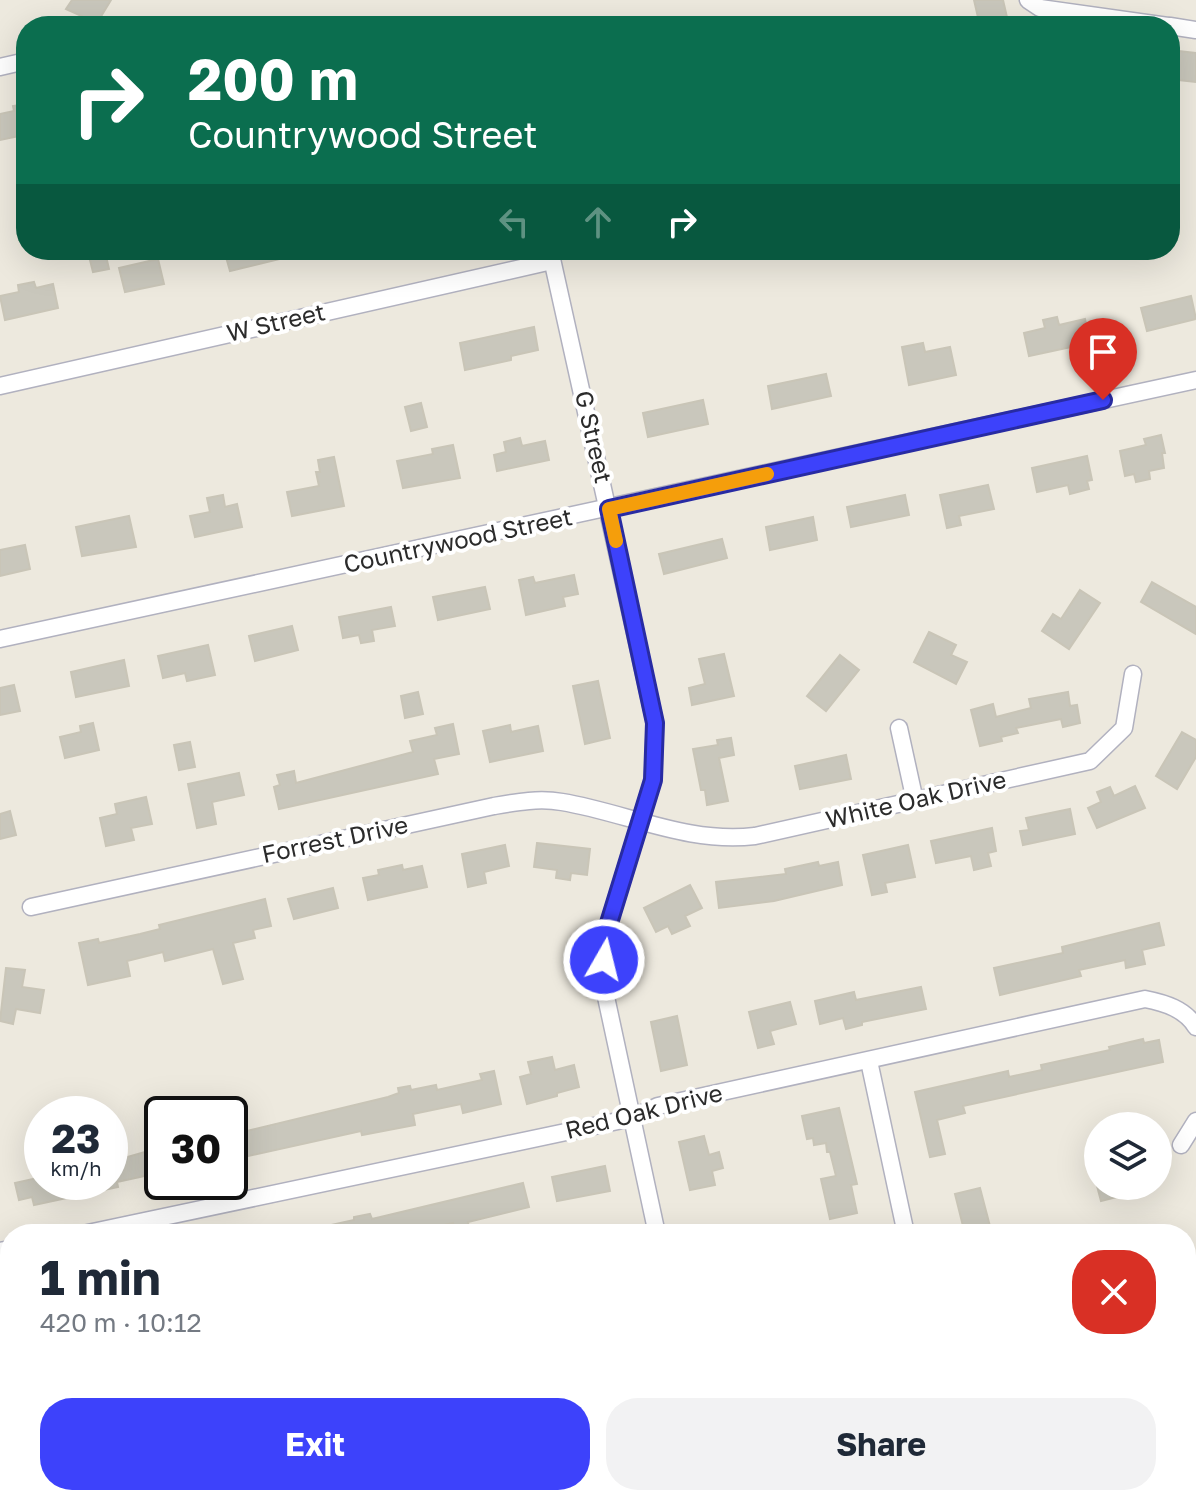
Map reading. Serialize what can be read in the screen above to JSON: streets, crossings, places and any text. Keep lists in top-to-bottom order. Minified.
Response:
{"streets":{"street":["W Street","G Street","Countrywood Street","White Oak Drive","Forrest Drive","Red Oak Drive"]},"crossings":[["G Street","Countrywood Street"],["G Street","White Oak Drive"],["G Street","Forrest Drive"],["G Street","Red Oak Drive"],["White Oak Drive","Forrest Drive"]],"page":{"turn":["200 m","Countrywood Street"],"speed":"23 km/h","limit":"30","heading":["1 min","420 m · 10:12"],"buttons":["Exit","Share"]}}
